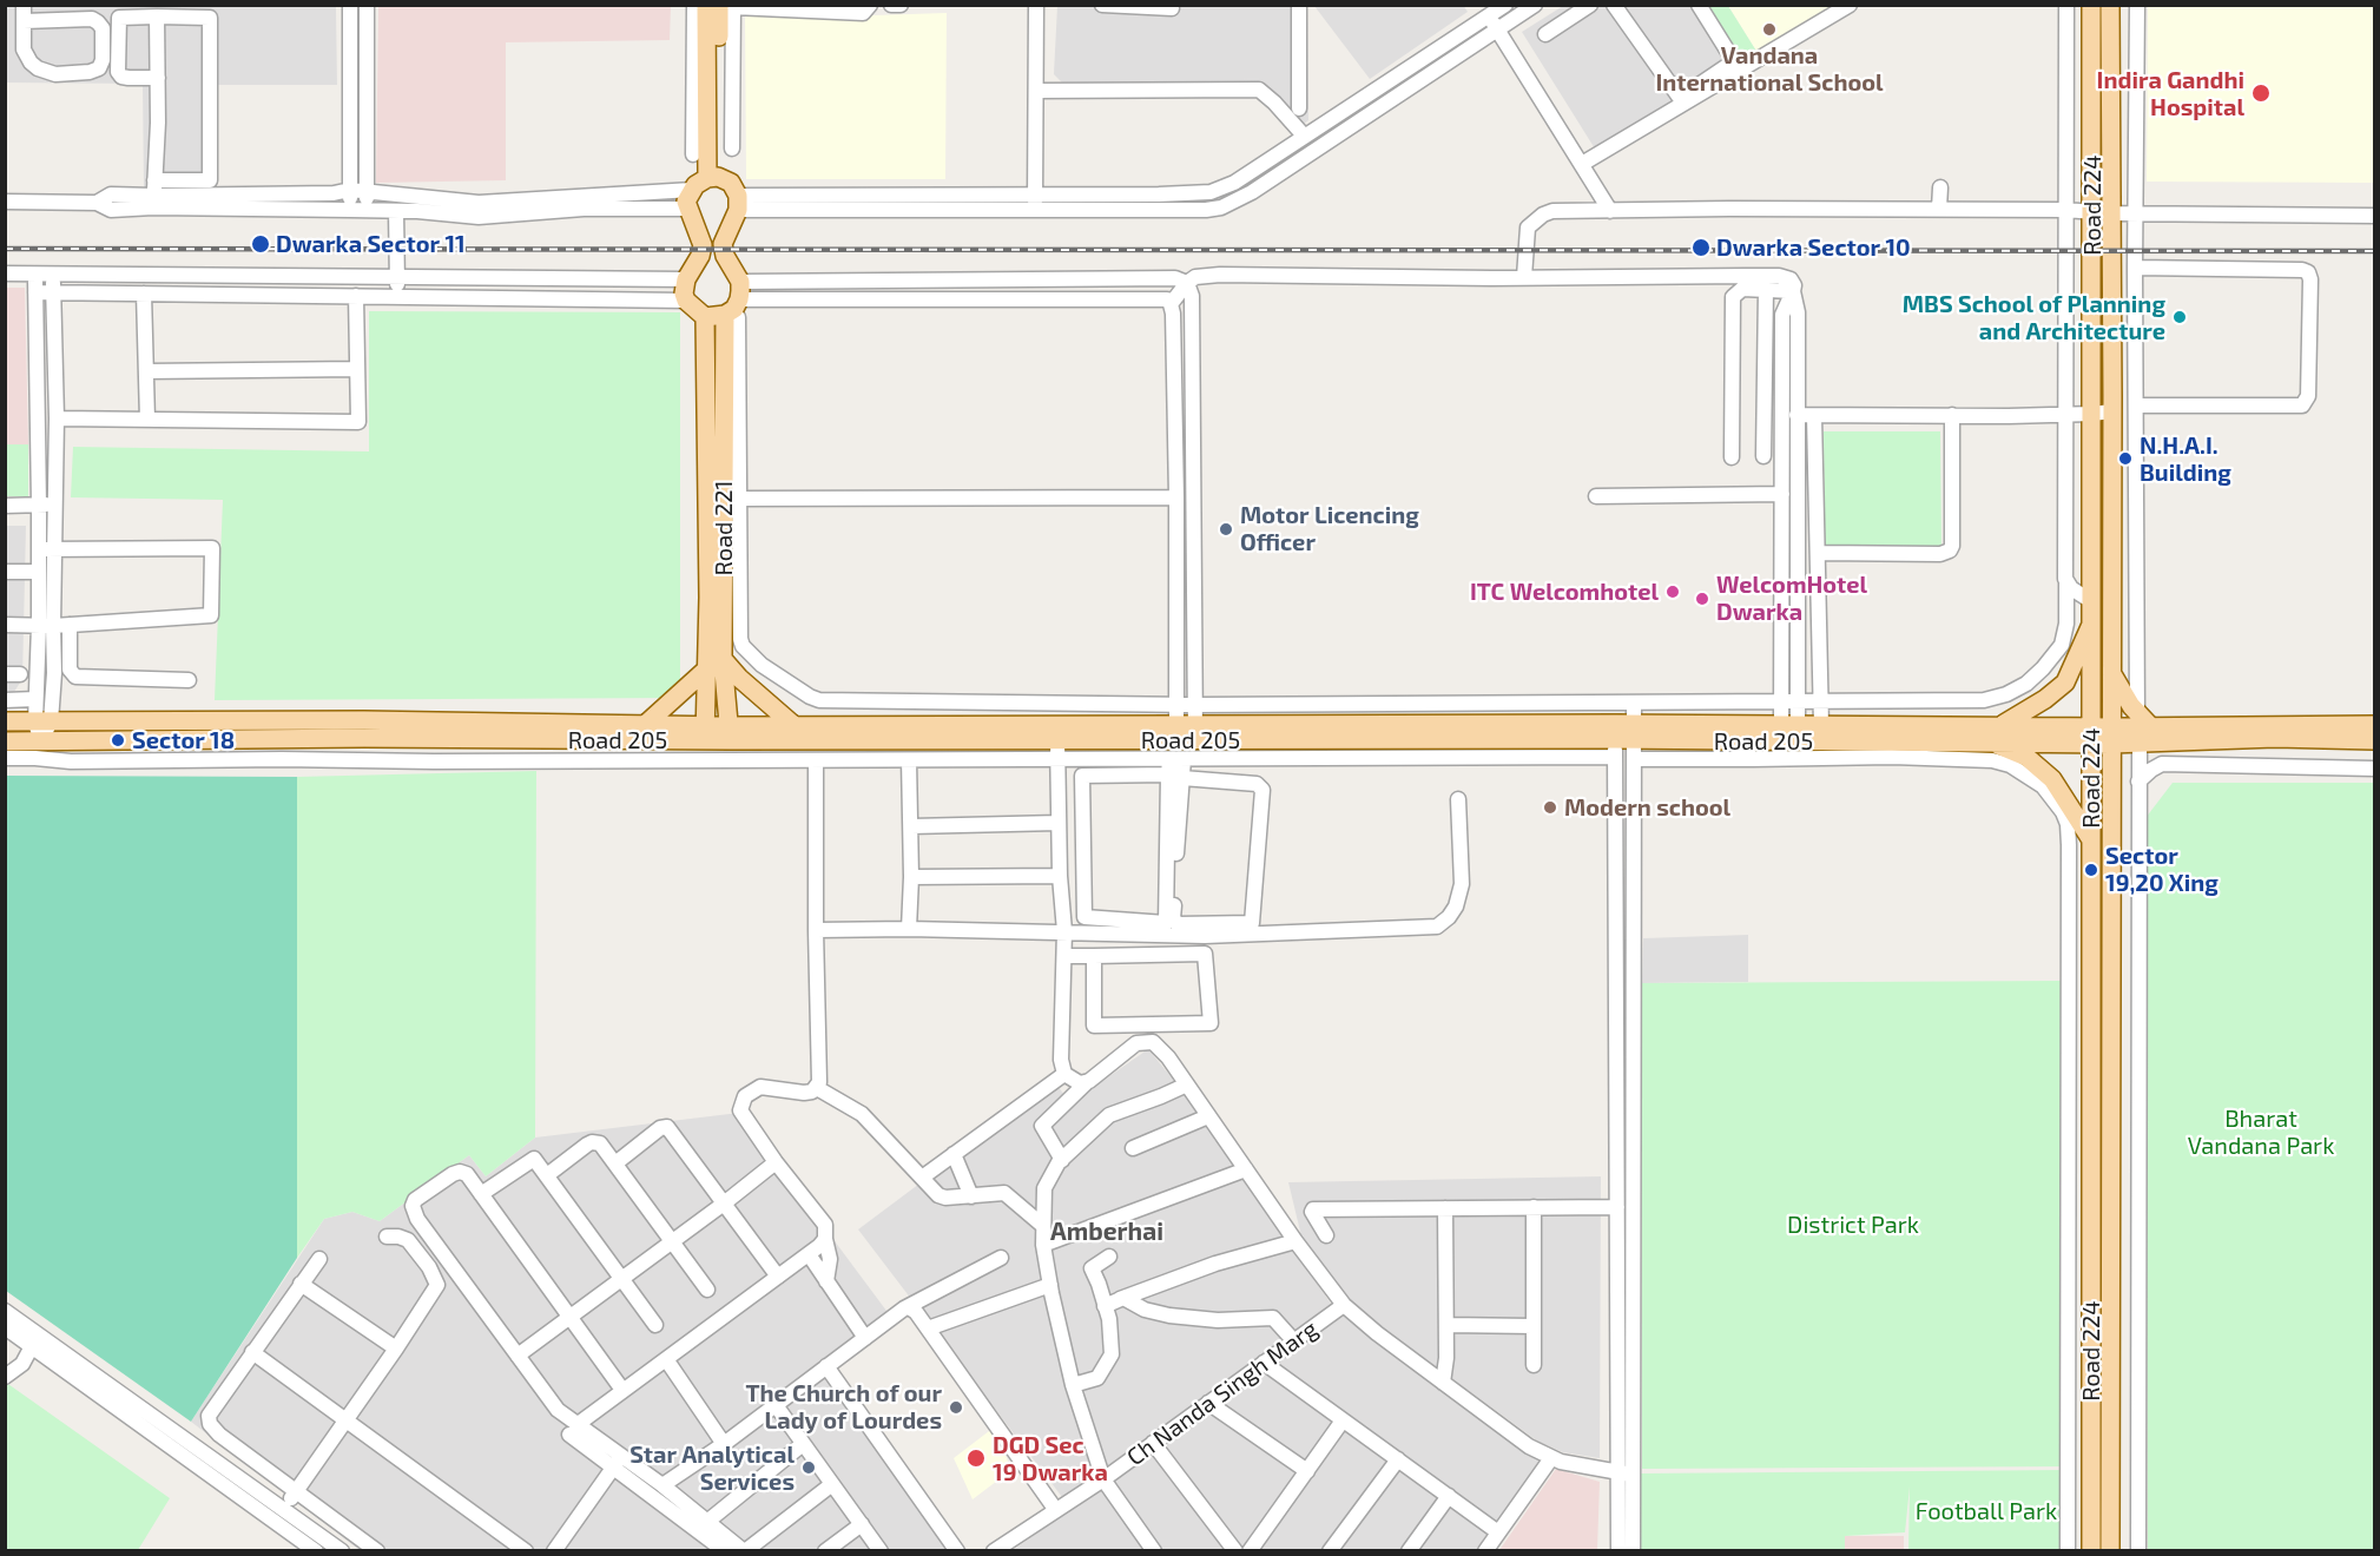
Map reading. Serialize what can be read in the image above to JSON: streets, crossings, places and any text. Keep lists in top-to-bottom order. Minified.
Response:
{"streets":{"main road":["Road 224","Road 221","Road 205"],"street":["Ch Nanda Singh Marg"]},"crossings":[["Road 224","Road 205"],["Road 221","Road 205"]],"districts":["Amberhai"],"parks":["Bharat Vandana Park","District Park","Football Park"],"places":["Vandana International School","Indira Gandhi Hospital","Dwarka Sector 11","Dwarka Sector 10","MBS School of Planning and Architecture","N.H.A.I. Building","Motor Licencing Officer","ITC Welcomhotel","WelcomHotel Dwarka","Sector 18","Modern school","Sector 19,20 Xing","The Church of our Lady of Lourdes","DGD Sec 19 Dwarka","Star Analytical Services"]}
